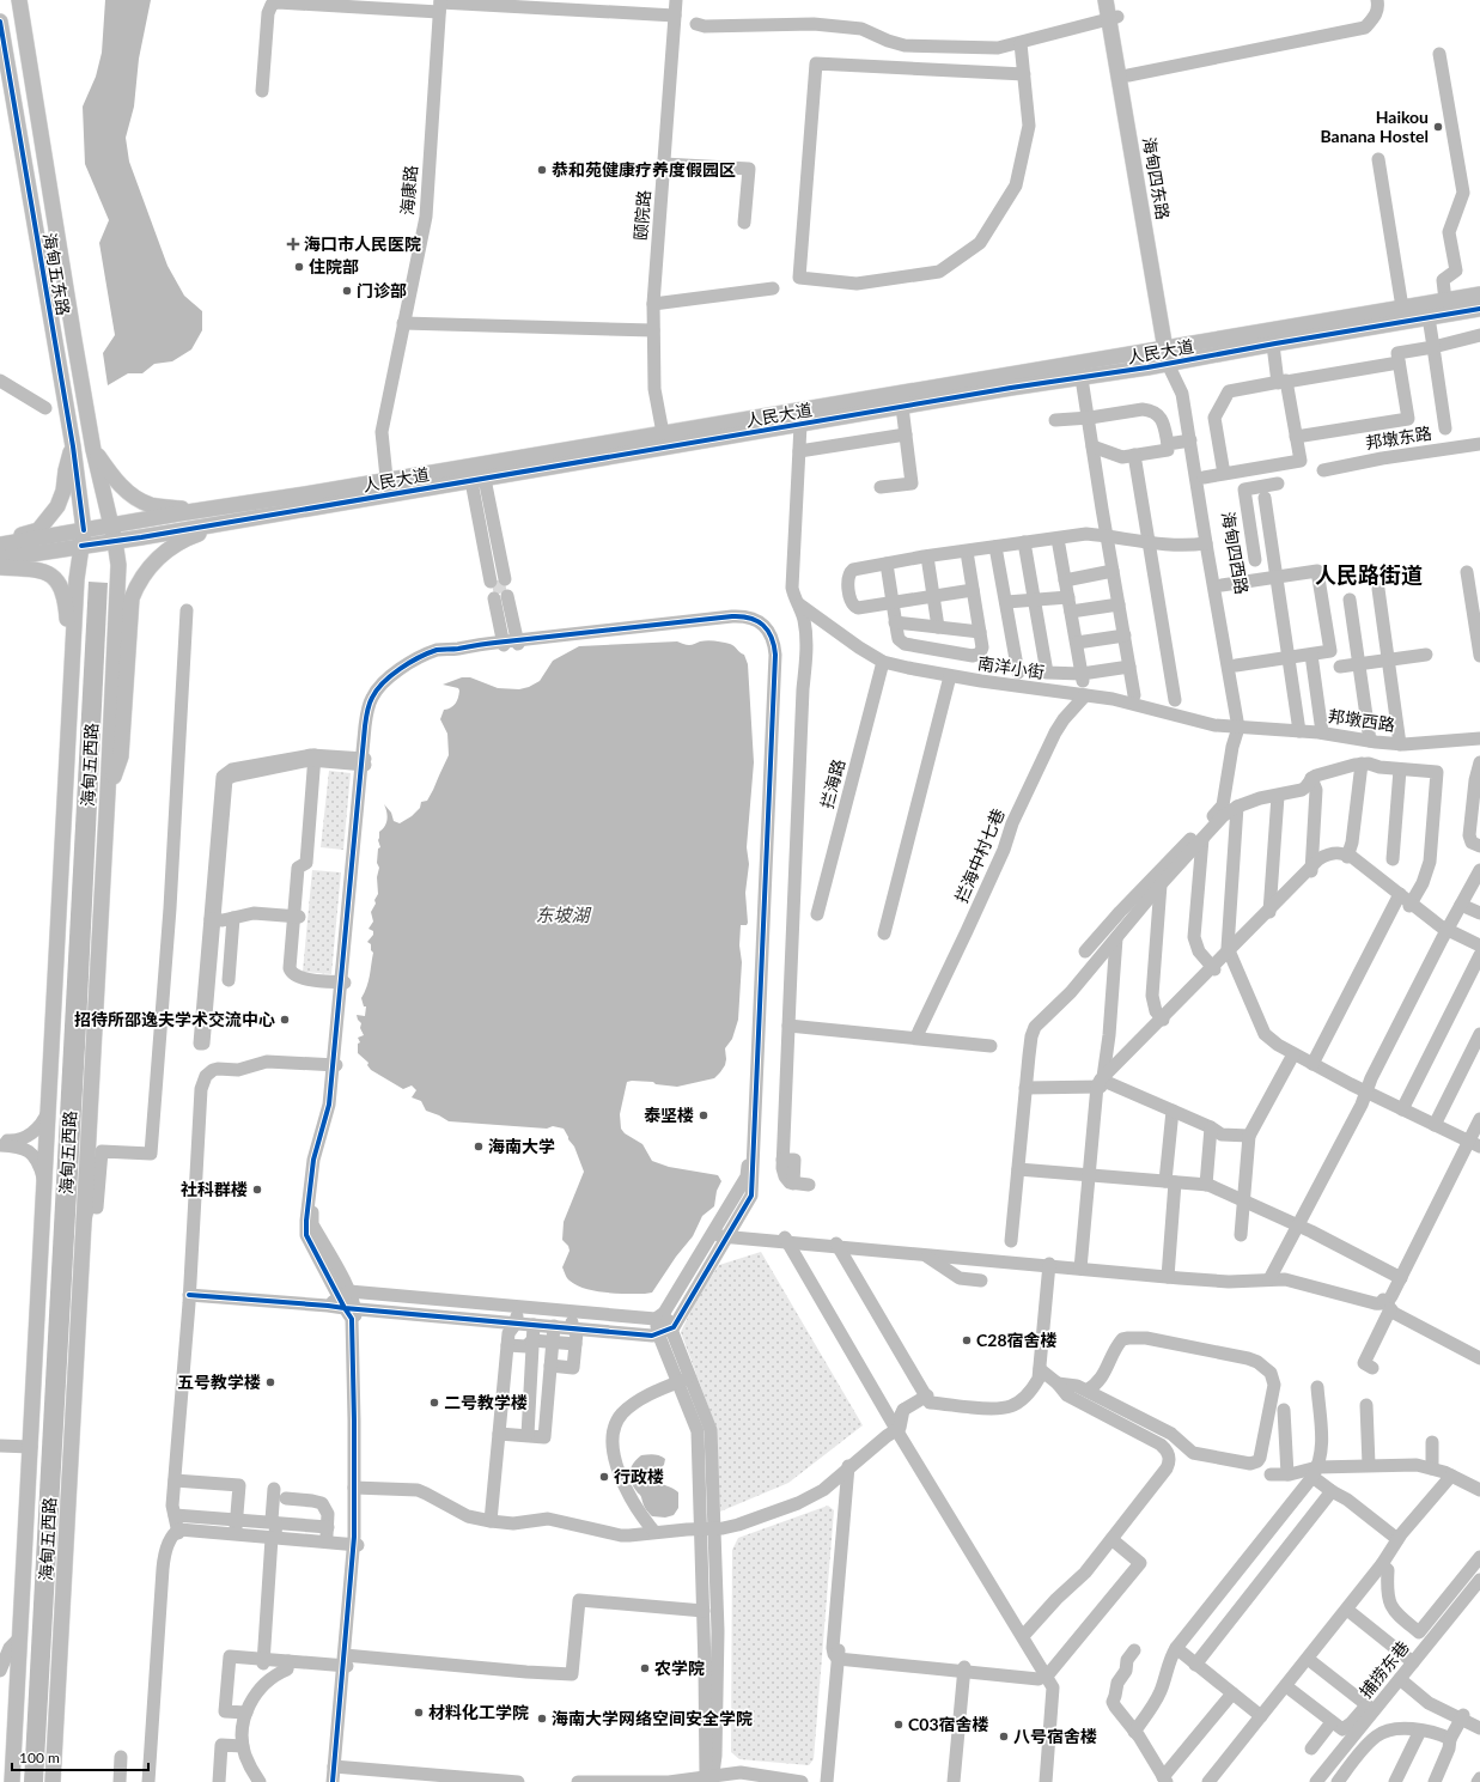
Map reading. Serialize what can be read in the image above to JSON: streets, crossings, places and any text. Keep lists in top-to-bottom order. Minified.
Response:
{"streets":{"main road":["海甸四东路","海甸五东路","人民大道","海甸五西路"],"street":["海康路","颐院路","邦墩东路","海甸四西路","南洋小街","邦墩西路","拦海路","拦海中村七巷","捕捞东巷"]},"crossings":[["海甸四东路","人民大道"],["海甸四东路","海甸四西路"],["海康路","人民大道"],["颐院路","人民大道"],["海甸五东路","人民大道"],["海甸五东路","海甸五西路"],["人民大道","海甸四西路"],["人民大道","海甸五西路"],["海甸四西路","南洋小街"],["海甸四西路","邦墩西路"],["南洋小街","邦墩西路"],["南洋小街","拦海路"],["南洋小街","拦海中村七巷"]],"districts":["人民路街道"],"water":["东坡湖"],"places":{"other":["Haikou Banana Hostel","恭和苑健康疗养度假园区","住院部","门诊部","招待所邵逸夫学术交流中心","泰坚楼","海南大学","社科群楼","C28宿舍楼","五号教学楼","二号教学楼","行政楼","农学院","材料化工学院","海南大学网络空间安全学院","C03宿舍楼","八号宿舍楼"],"health":["海口市人民医院"]},"scale_bar":"100 m"}
